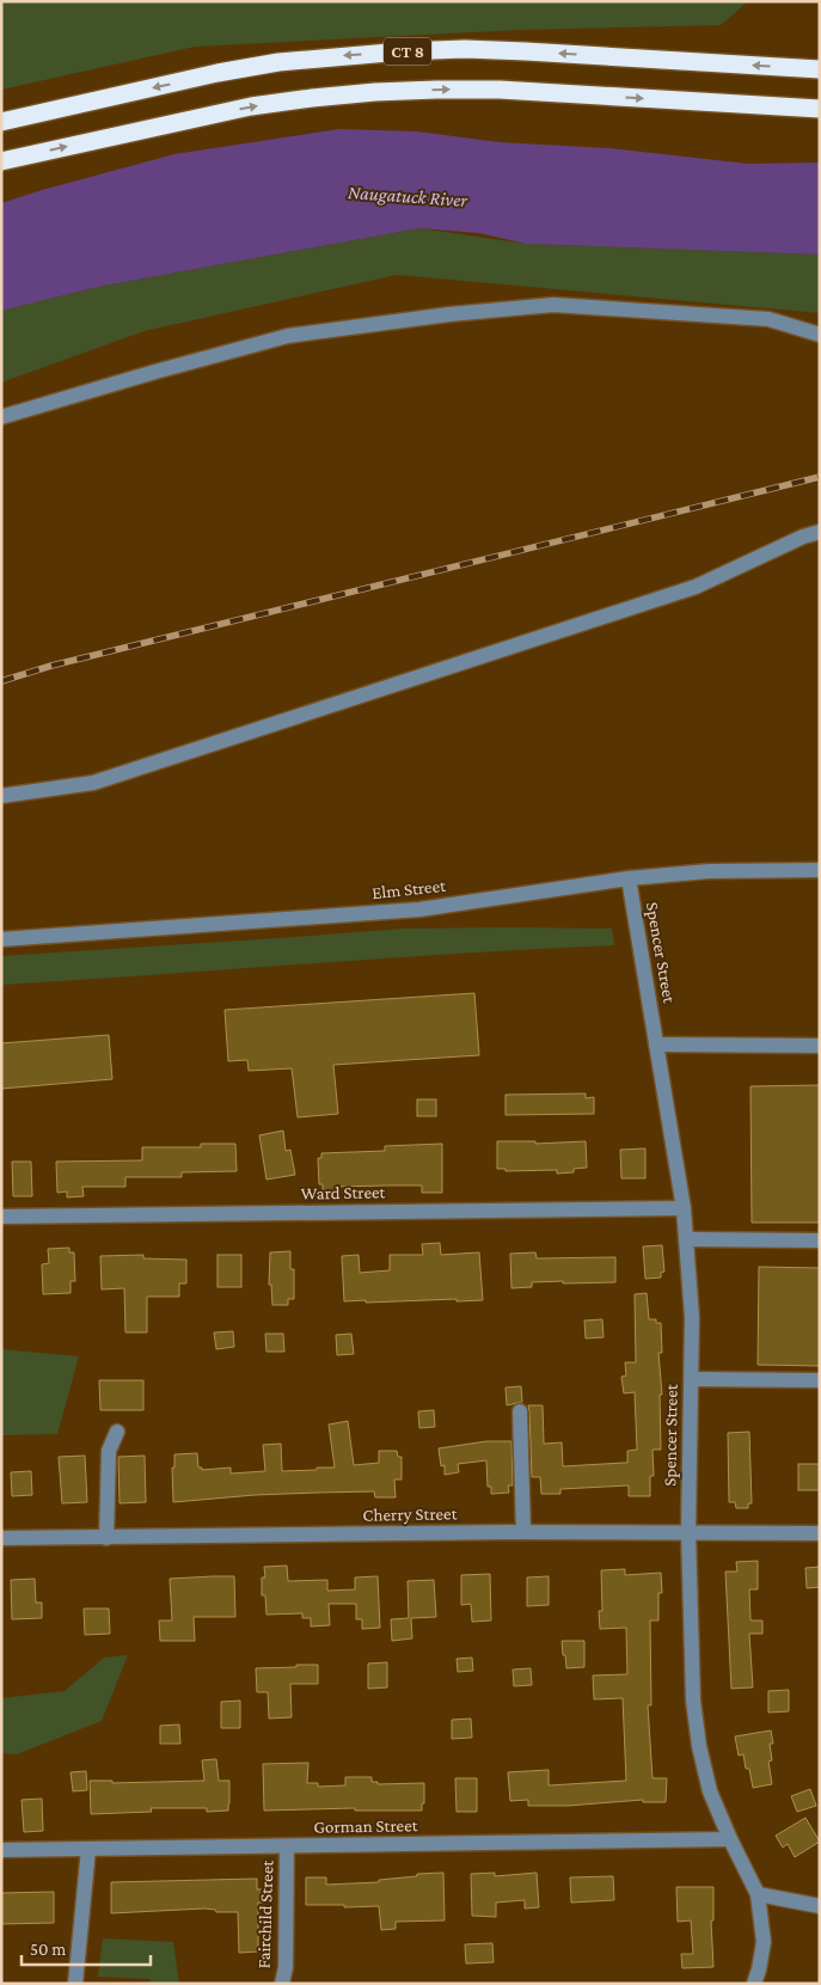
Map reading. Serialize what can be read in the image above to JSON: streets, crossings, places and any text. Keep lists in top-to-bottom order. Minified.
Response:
{"streets":{"highway":["CT 8"],"street":["Elm Street","Spencer Street","Ward Street","Cherry Street","Gorman Street","Fairchild Street"]},"crossings":[["Elm Street","Spencer Street"],["Spencer Street","Ward Street"],["Spencer Street","Cherry Street"],["Spencer Street","Gorman Street"],["Gorman Street","Fairchild Street"]],"water":["Naugatuck River"],"scale_bar":"50 m"}
